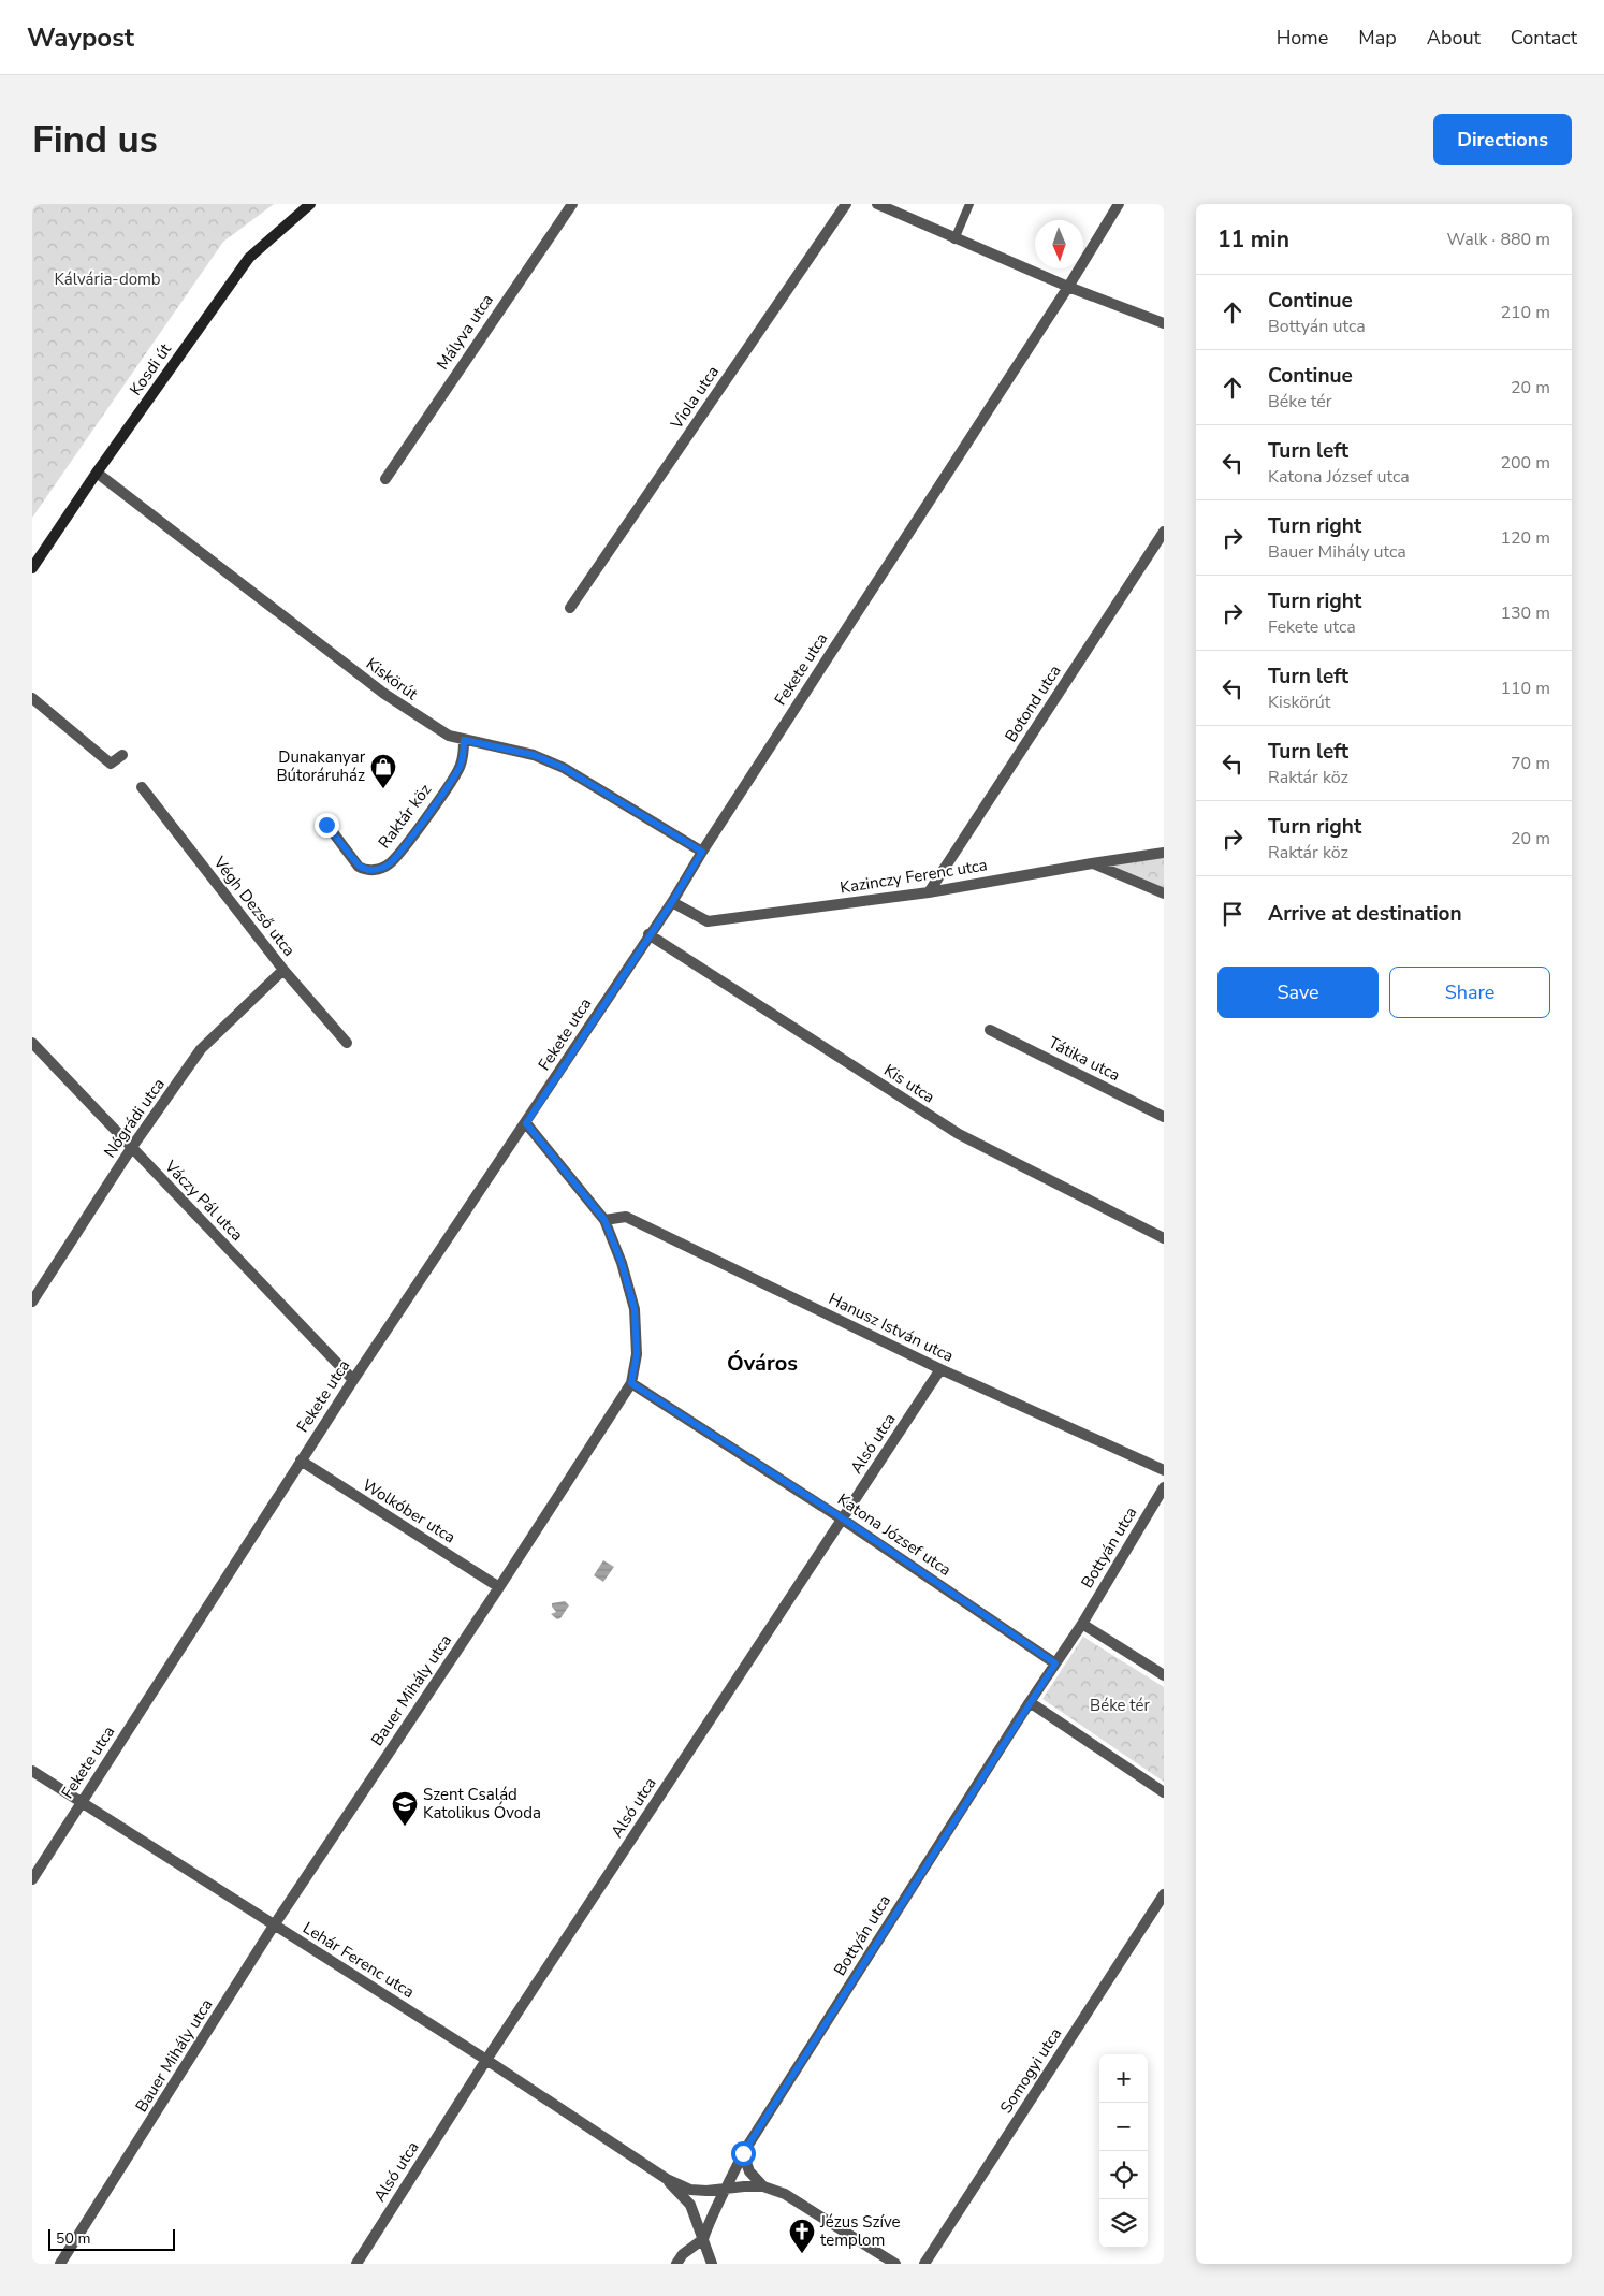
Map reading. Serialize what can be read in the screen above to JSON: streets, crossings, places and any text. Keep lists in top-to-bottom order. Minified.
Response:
{"streets":{"street":["Mályva utca","Kosdi út","Viola utca","Fekete utca","Kiskörút","Botond utca","Raktár köz","Kazinczy Ferenc utca","Végh Dezső utca","Tátika utca","Kis utca","Nógrádi utca","Váczy Pál utca","Hanusz István utca","Alsó utca","Wolkóber utca","Katona József utca","Bottyán utca","Bauer Mihály utca","Lehár Ferenc utca","Somogyi utca"]},"crossings":[["Kosdi út","Kiskörút"],["Fekete utca","Kiskörút"],["Fekete utca","Kazinczy Ferenc utca"],["Fekete utca","Kis utca"],["Fekete utca","Váczy Pál utca"],["Fekete utca","Wolkóber utca"],["Fekete utca","Bauer Mihály utca"],["Fekete utca","Lehár Ferenc utca"],["Kiskörút","Raktár köz"],["Botond utca","Kazinczy Ferenc utca"],["Végh Dezső utca","Nógrádi utca"],["Nógrádi utca","Váczy Pál utca"],["Hanusz István utca","Alsó utca"],["Hanusz István utca","Bauer Mihály utca"],["Alsó utca","Katona József utca"],["Alsó utca","Lehár Ferenc utca"],["Wolkóber utca","Bauer Mihály utca"],["Katona József utca","Bauer Mihály utca"],["Bauer Mihály utca","Lehár Ferenc utca"]],"districts":["Óváros"],"parks":["Kálvária-domb","Béke tér"],"places":{"shop":["Dunakanyar Bútoráruház"],"school or university":["Szent Család Katolikus Óvoda"],"church":["Jézus Szíve templom"]},"scale_bar":"50 m","north":"bottom","page":{"header":"Waypost","nav":["Home","Map","About","Contact"],"buttons":["Directions",["Save","Share"]],"title":"Find us","heading":["11 min","Walk · 880 m"],"list":[["Continue","Bottyán utca","210 m"],["Continue","Béke tér","20 m"],["Turn left","Katona József utca","200 m"],["Turn right","Bauer Mihály utca","120 m"],["Turn right","Fekete utca","130 m"],["Turn left","Kiskörút","110 m"],["Turn left","Raktár köz","70 m"],["Turn right","Raktár köz","20 m"],"Arrive at destination"],"map_buttons":["+","−"],"scale":"50 m"}}
